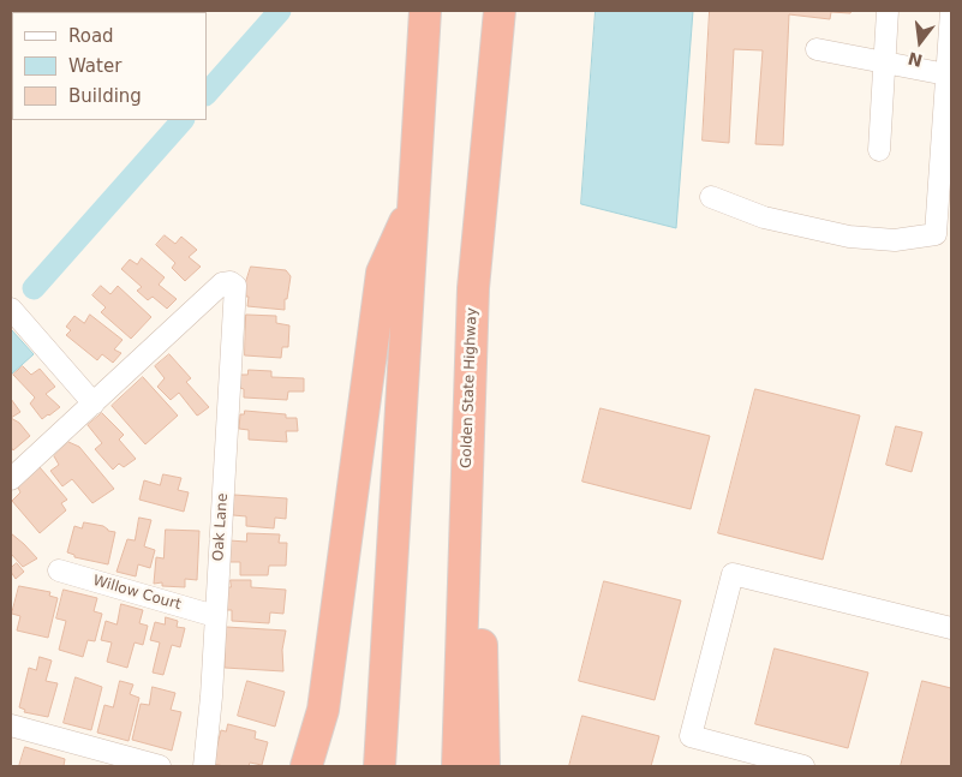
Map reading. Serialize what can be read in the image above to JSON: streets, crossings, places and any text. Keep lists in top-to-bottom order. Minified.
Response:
{"streets":{"highway":["Golden State Highway"],"street":["Oak Lane","Willow Court"]},"crossings":[["Oak Lane","Willow Court"]],"legend":["Road","Water","Building"],"north":"bottom"}
